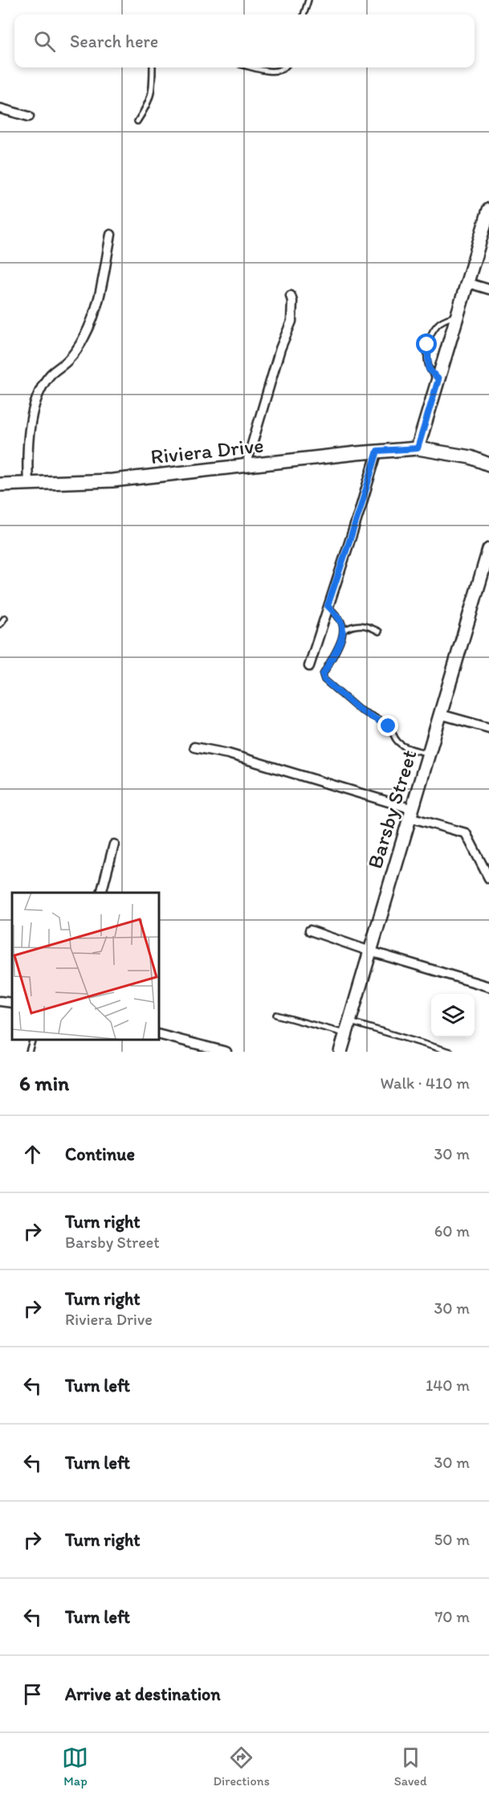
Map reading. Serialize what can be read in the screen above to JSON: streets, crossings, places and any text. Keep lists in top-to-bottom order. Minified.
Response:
{"streets":{"street":["Riviera Drive","Barsby Street"]},"page":{"search":"Search here","heading":["6 min","Walk · 410 m"],"list":[["Continue","30 m"],["Turn right","Barsby Street","60 m"],["Turn right","Riviera Drive","30 m"],["Turn left","140 m"],["Turn left","30 m"],["Turn right","50 m"],["Turn left","70 m"],"Arrive at destination"],"nav":["Map","Directions","Saved"]}}
